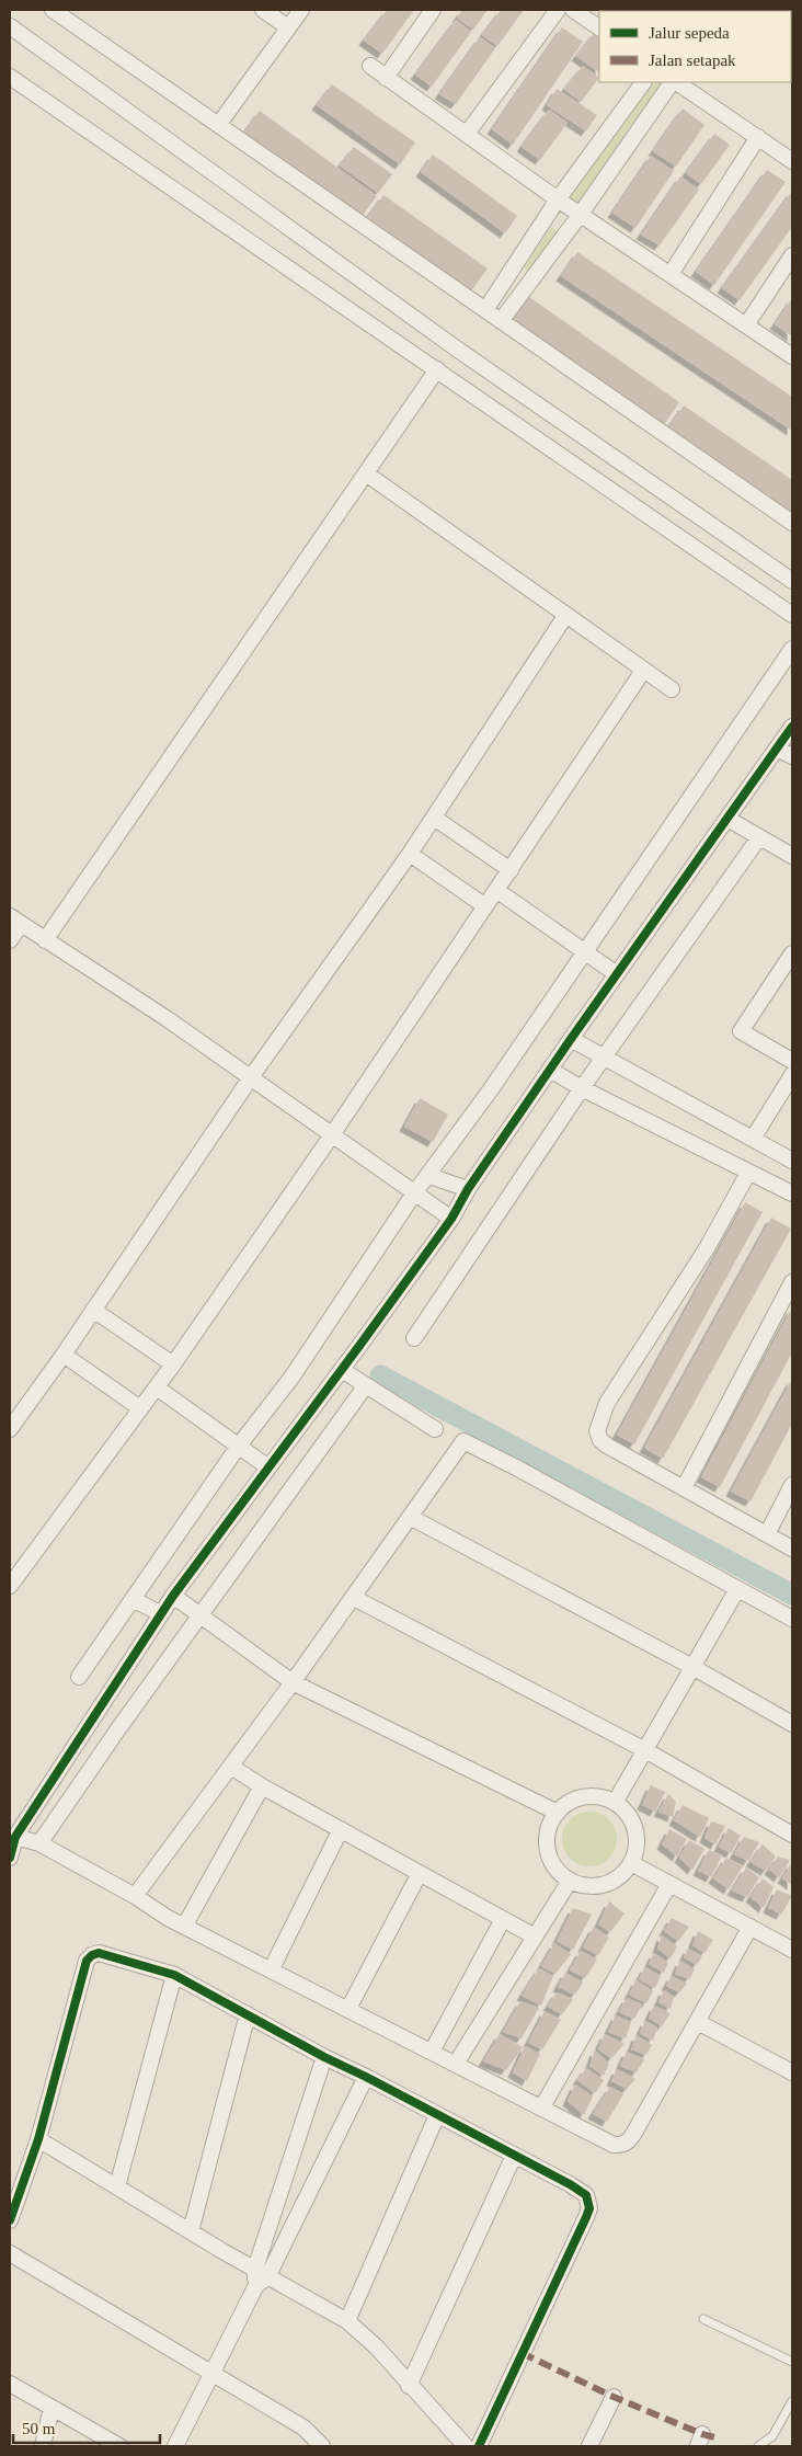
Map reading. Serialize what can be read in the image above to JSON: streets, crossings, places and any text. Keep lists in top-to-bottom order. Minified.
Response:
{"legend":["Jalur sepeda","Jalan setapak"],"scale_bar":"50 m"}
